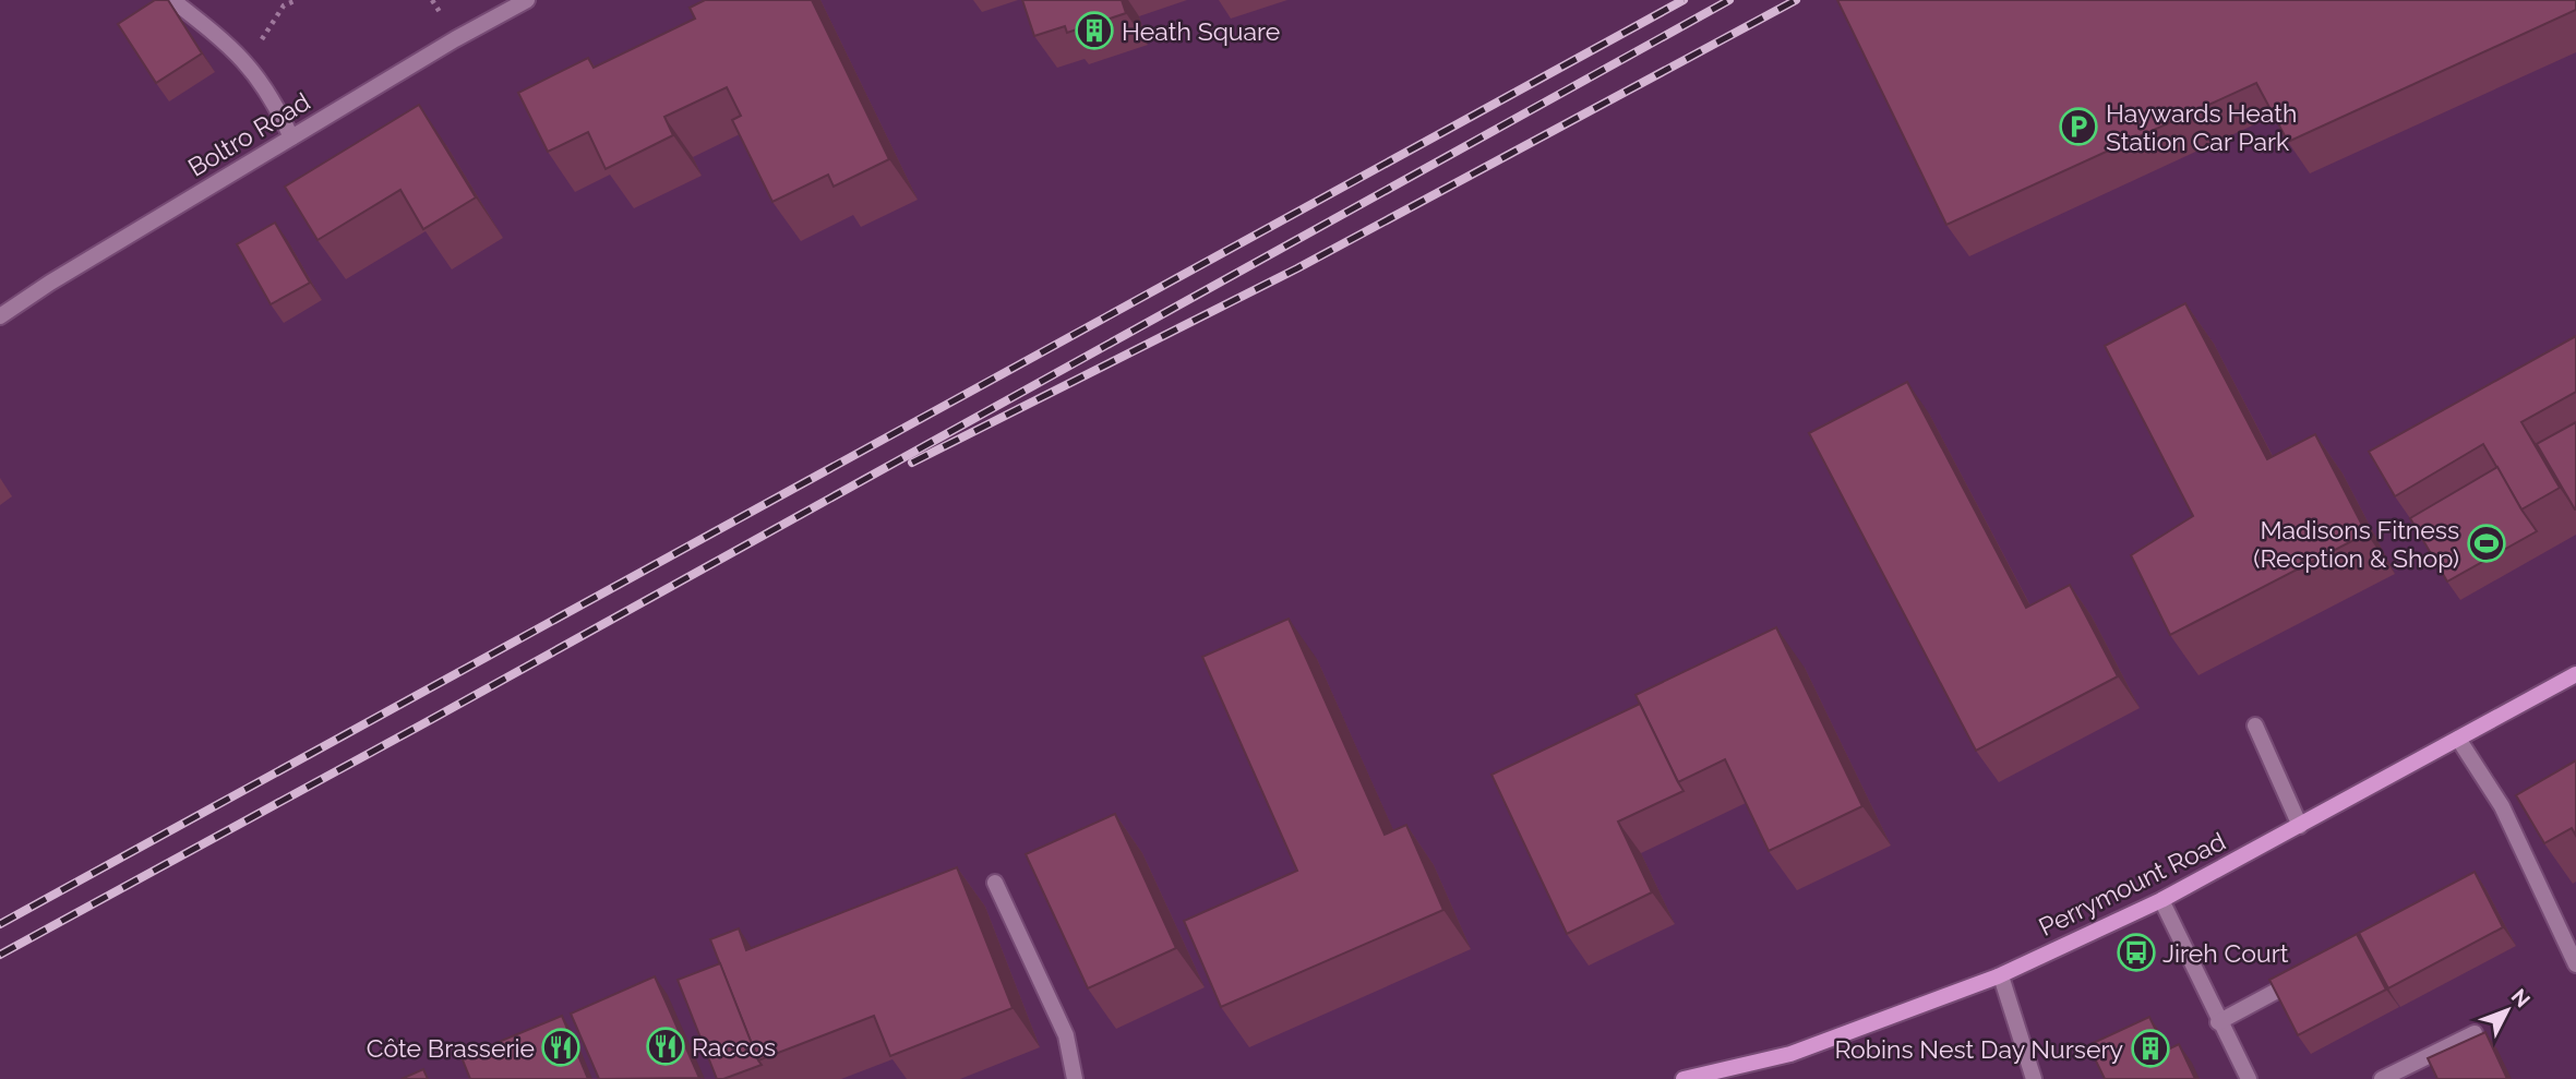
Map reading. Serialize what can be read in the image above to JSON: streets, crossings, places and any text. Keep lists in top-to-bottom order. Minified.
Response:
{"streets":{"main road":["Perrymount Road"],"street":["Boltro Road"]},"places":{"building":["Heath Square","Robins Nest Day Nursery"],"parking":["Haywards Heath Station Car Park"],"sports":["Madisons Fitness (Recption & Shop)"],"bus stop":["Jireh Court"],"restaurant":["Raccos","Côte Brasserie"]},"north":"top right"}
